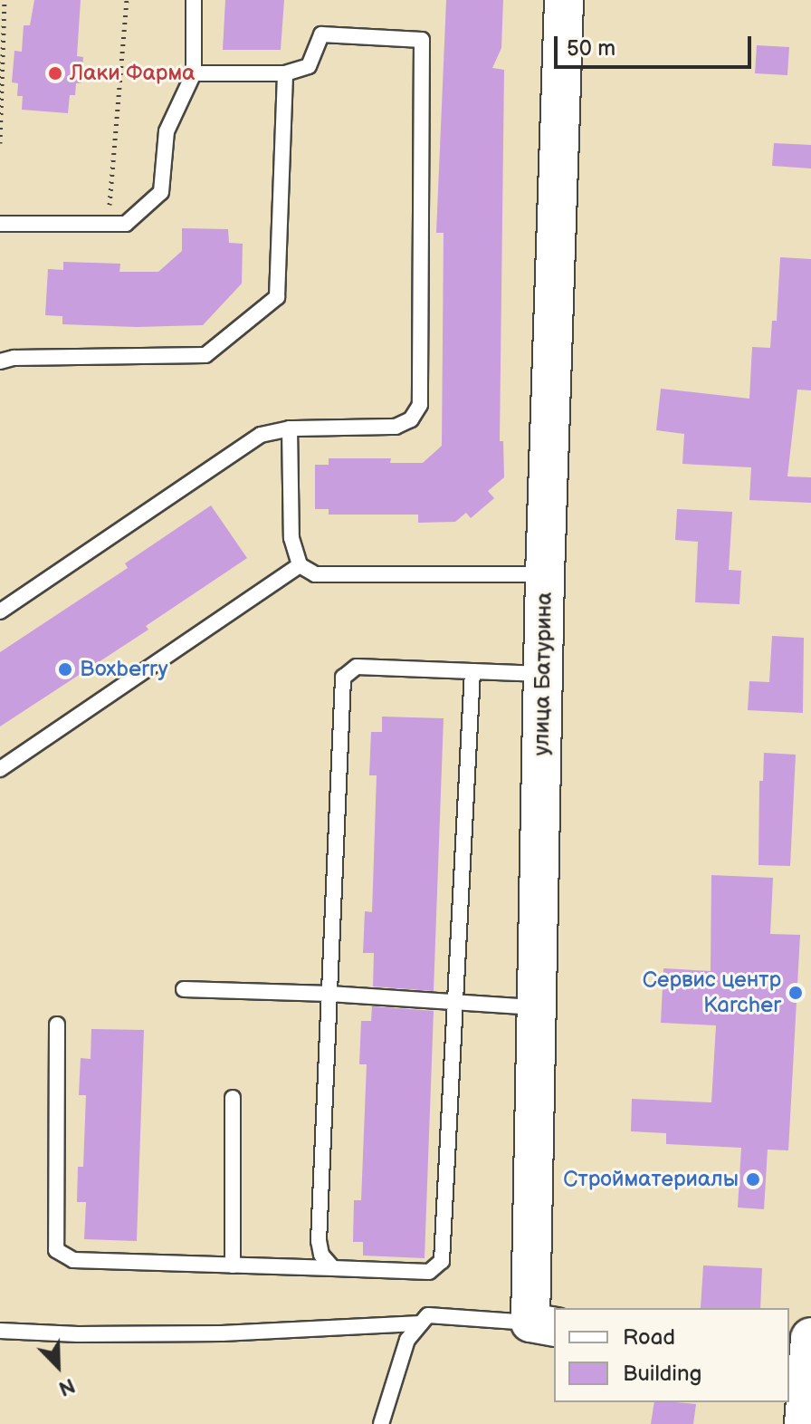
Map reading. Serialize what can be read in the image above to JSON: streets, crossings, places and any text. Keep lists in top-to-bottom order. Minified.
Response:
{"streets":{"street":["улица Батурина"]},"places":["Лаки Фарма","Boxberry","Сервис центр Karcher","Стройматериалы"],"legend":["Road","Building"],"scale_bar":"50 m","north":"bottom right"}
